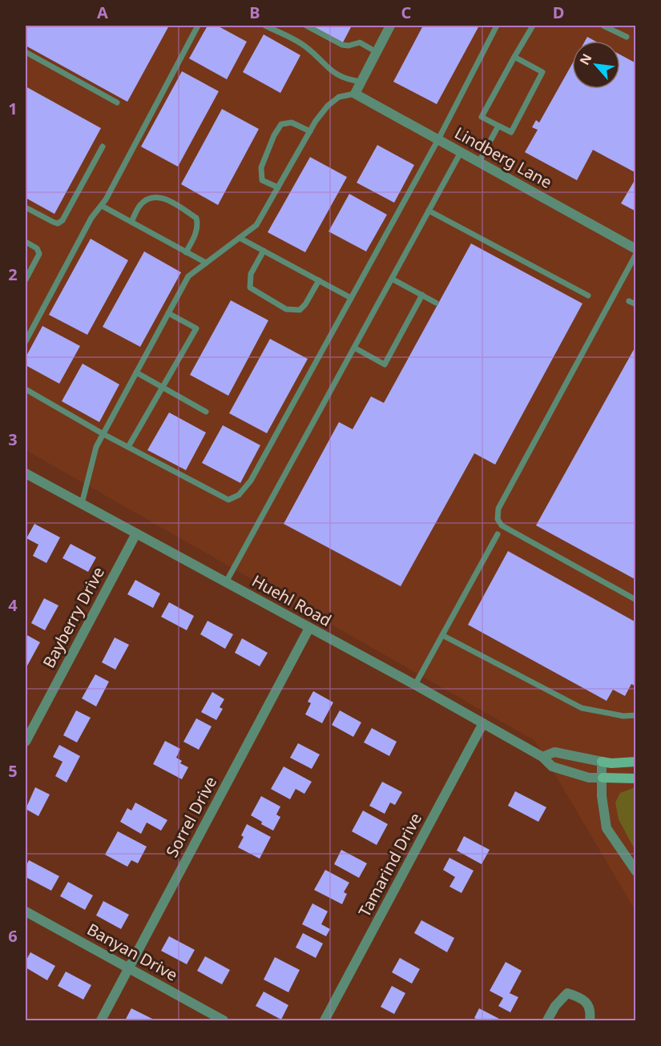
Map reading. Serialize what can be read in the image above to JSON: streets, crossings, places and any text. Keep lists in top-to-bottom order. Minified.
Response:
{"streets":{"street":["Lindberg Lane","Huehl Road","Bayberry Drive","Sorrel Drive","Tamarind Drive","Banyan Drive"]},"crossings":[["Huehl Road","Bayberry Drive"],["Huehl Road","Sorrel Drive"],["Huehl Road","Tamarind Drive"],["Sorrel Drive","Banyan Drive"]],"north":"top left","grid":{"columns":["A","B","C","D"],"rows":["1","2","3","4","5","6"]}}
